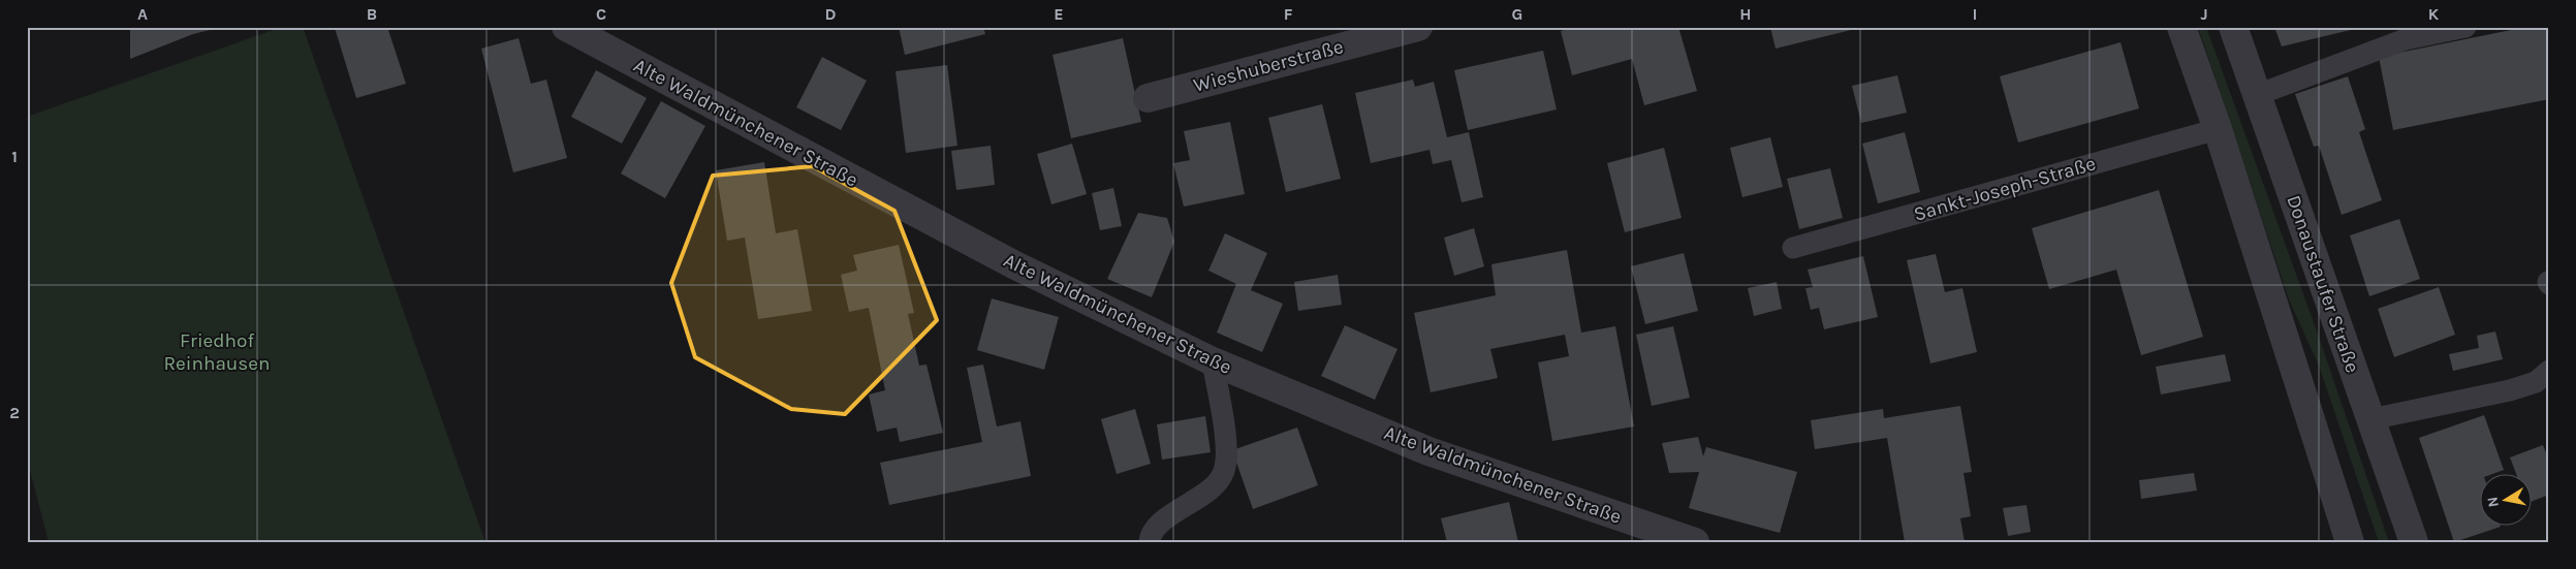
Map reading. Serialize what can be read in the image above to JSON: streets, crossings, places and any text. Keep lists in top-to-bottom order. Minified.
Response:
{"streets":{"street":["Wieshuberstraße","Alte Waldmünchener Straße","Donaustaufer Straße"],"lane":["Sankt-Joseph-Straße"]},"parks":["Friedhof Reinhausen"],"north":"left","grid":{"columns":["A","B","C","D","E","F","G","H","I","J","K"],"rows":["1","2"]}}
